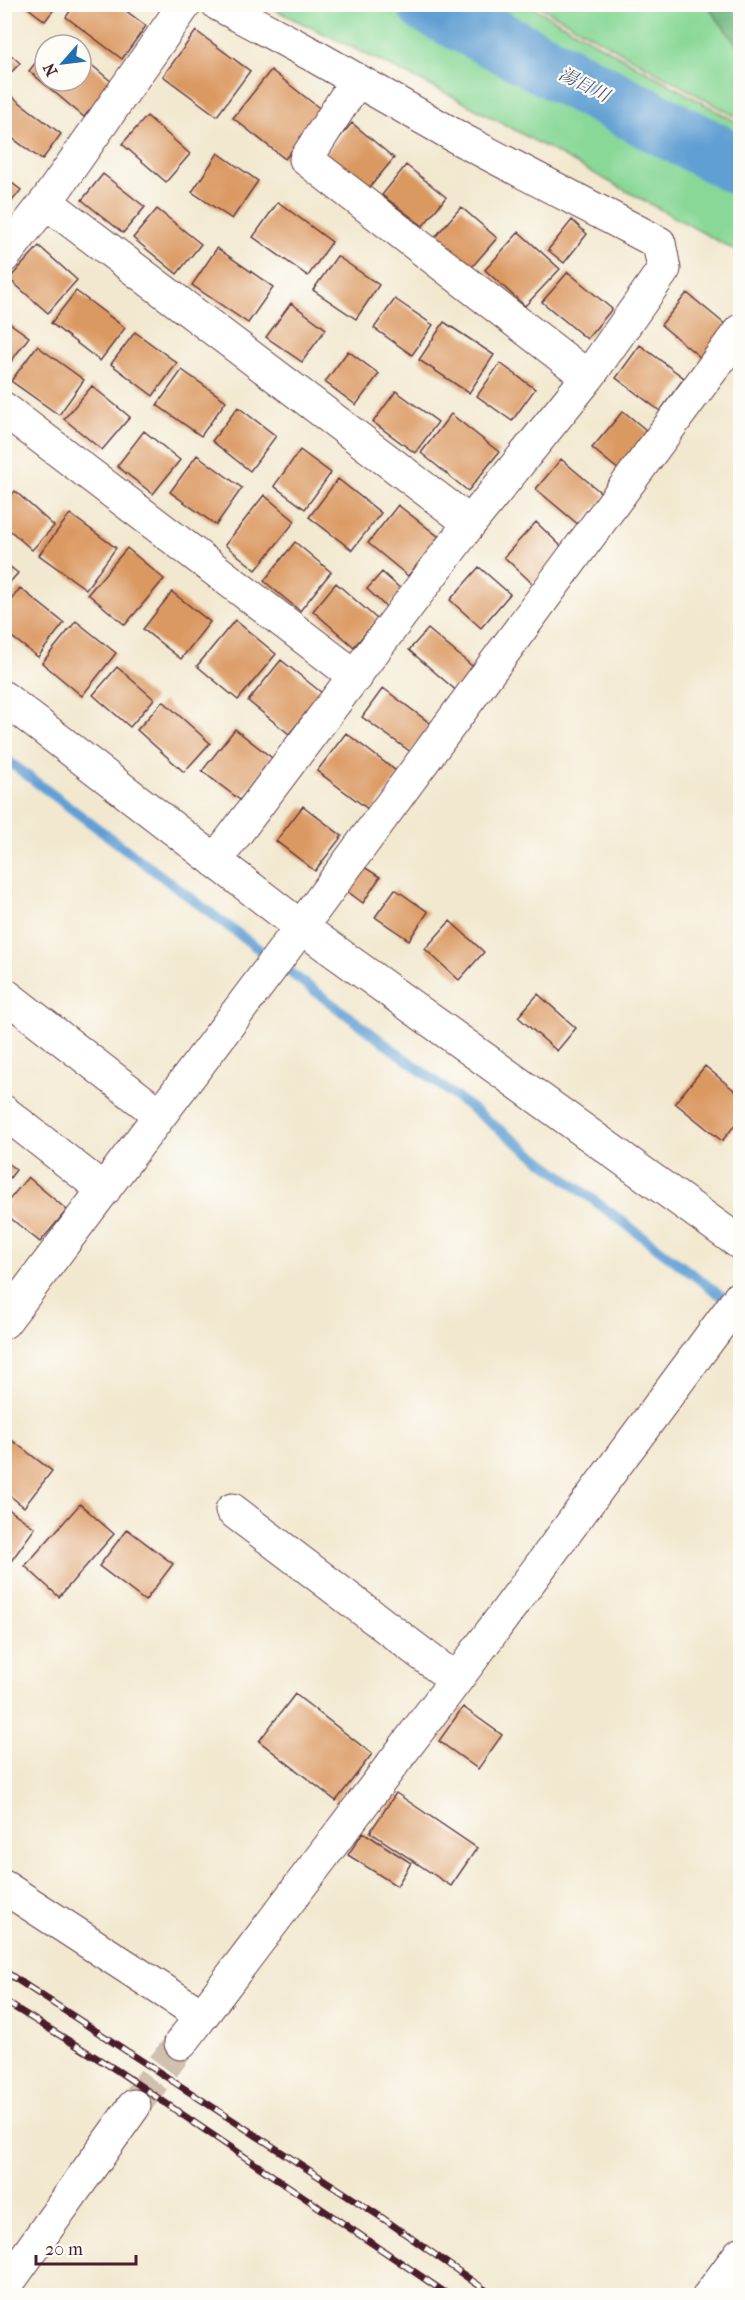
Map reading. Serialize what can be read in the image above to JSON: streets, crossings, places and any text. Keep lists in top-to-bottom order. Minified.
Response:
{"water":["湯日川"],"scale_bar":"20 m","north":"bottom left"}
